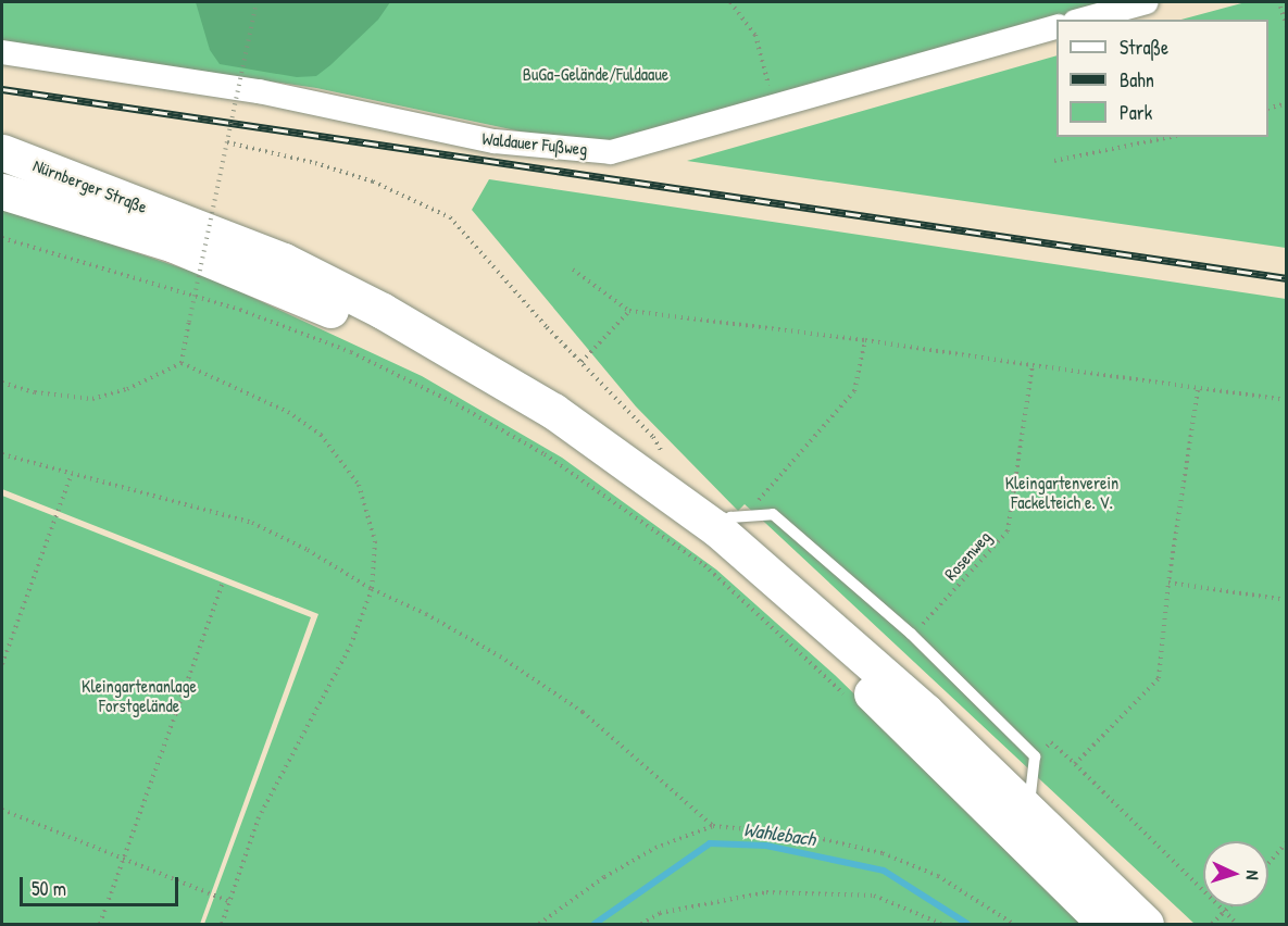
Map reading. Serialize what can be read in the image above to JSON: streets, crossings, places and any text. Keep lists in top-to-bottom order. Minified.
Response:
{"streets":{"main road":["Nürnberger Straße"],"street":["Waldauer Fußweg"],"path":["Rosenweg"]},"water":["Wahlebach"],"parks":["BuGa-Gelände/Fuldaaue","Kleingartenverein Fackelteich e. V.","Kleingartenanlage Forstgelände"],"legend":["Straße","Bahn","Park"],"scale_bar":"50 m","north":"right"}
